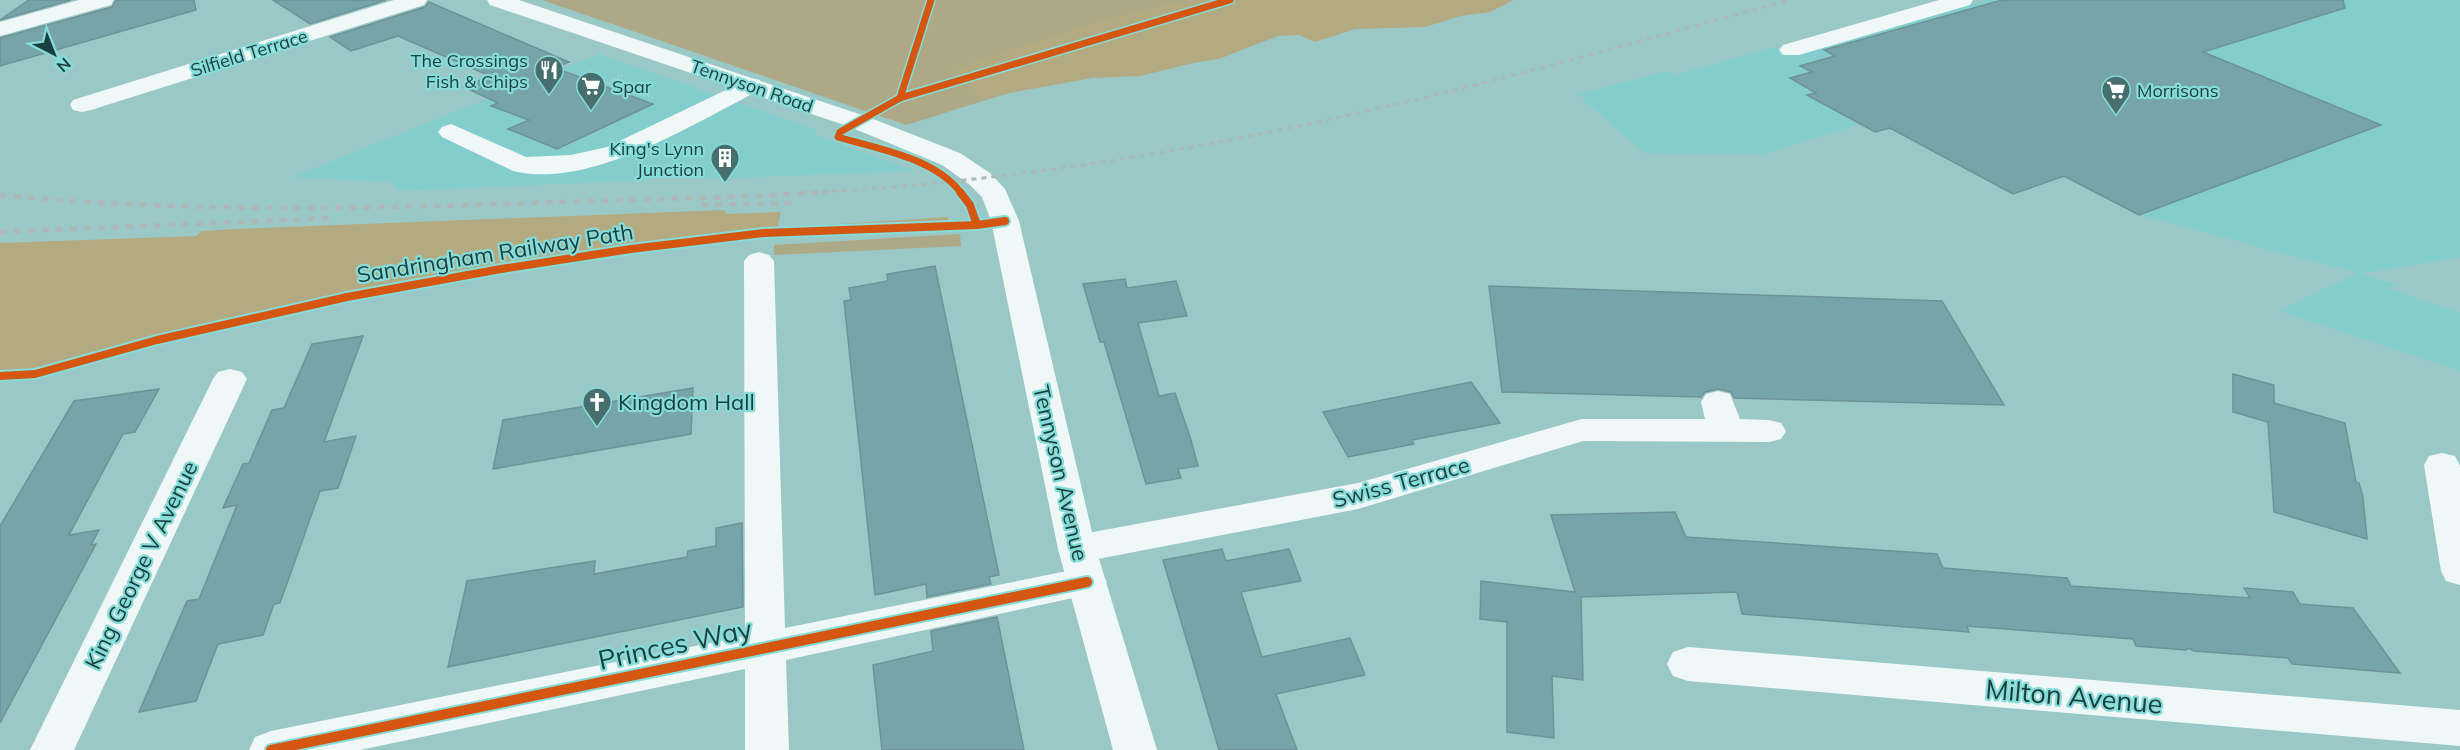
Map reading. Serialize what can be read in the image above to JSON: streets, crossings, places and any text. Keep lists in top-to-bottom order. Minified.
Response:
{"streets":{"street":["Silfield Terrace","Tennyson Road","Tennyson Avenue","Swiss Terrace","King George V Avenue","Princes Way","Milton Avenue"],"cycle path":["Sandringham Railway Path"]},"crossings":[["Tennyson Road","Tennyson Avenue"],["Tennyson Avenue","Swiss Terrace"],["Tennyson Avenue","Princes Way"],["Swiss Terrace","Princes Way"]],"places":{"restaurant":["The Crossings Fish & Chips"],"supermarket":["Spar","Morrisons"],"building":["King's Lynn Junction"],"church":["Kingdom Hall"]},"north":"bottom right"}
